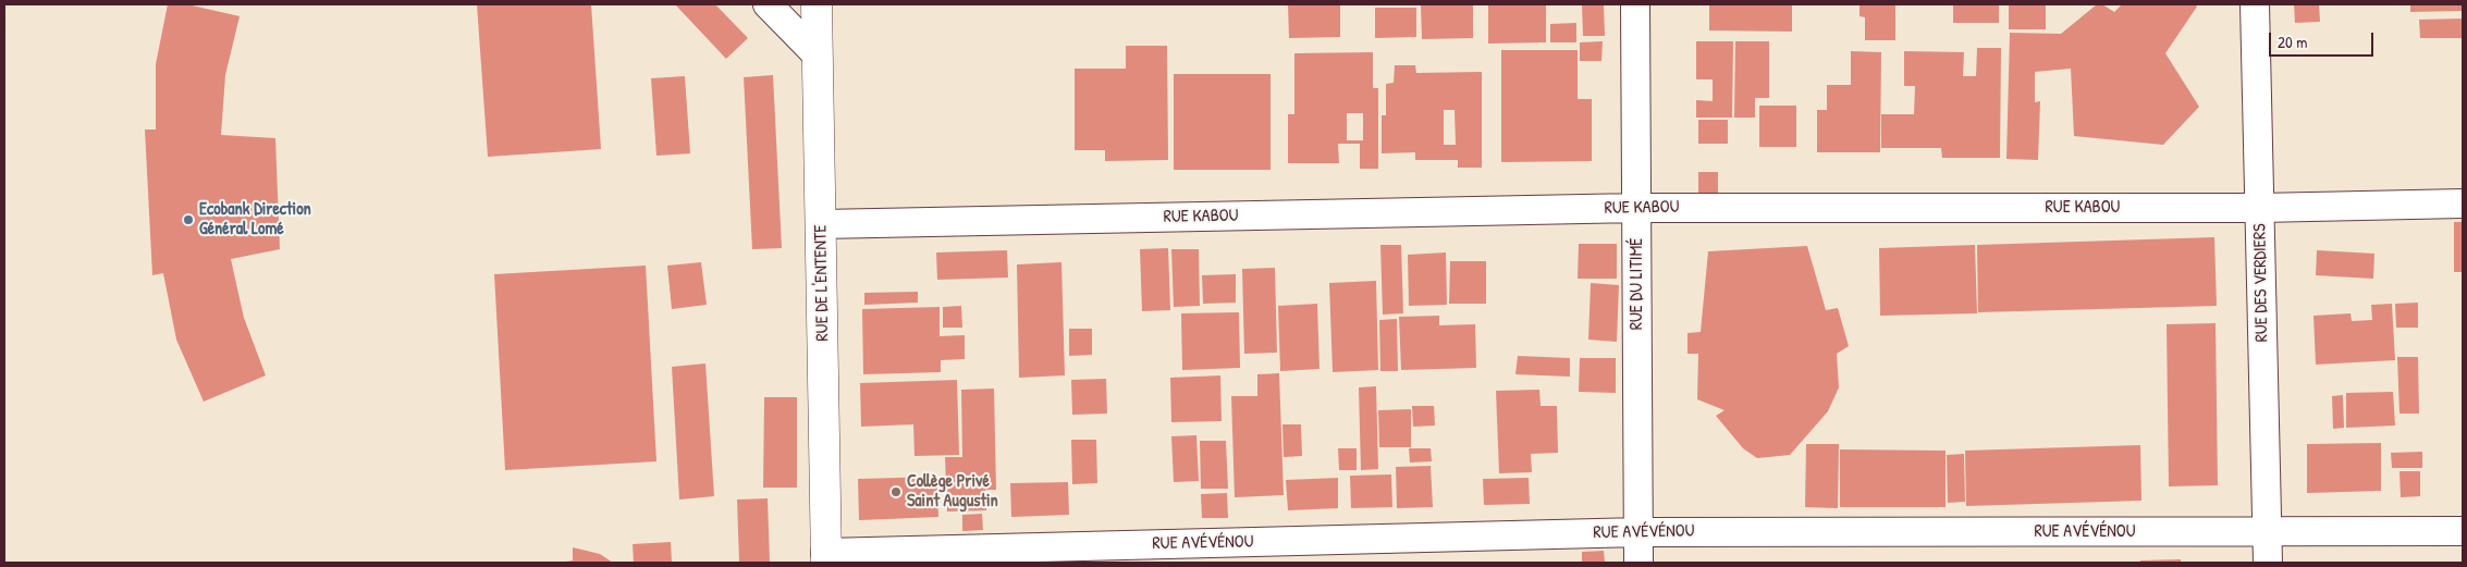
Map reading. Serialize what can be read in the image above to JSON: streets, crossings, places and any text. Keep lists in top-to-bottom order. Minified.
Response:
{"streets":{"street":["RUE KABOU","RUE DE L'ENTENTE","RUE DES VERDIERS","RUE DU LITIMÉ","RUE AVÉVÉNOU"]},"crossings":[["RUE KABOU","RUE DE L'ENTENTE"],["RUE KABOU","RUE DES VERDIERS"],["RUE KABOU","RUE DU LITIMÉ"],["RUE DE L'ENTENTE","RUE AVÉVÉNOU"],["RUE DES VERDIERS","RUE AVÉVÉNOU"],["RUE DU LITIMÉ","RUE AVÉVÉNOU"]],"places":["Ecobank Direction Général Lomé","Collège Privé Saint Augustin"],"scale_bar":"20 m"}
